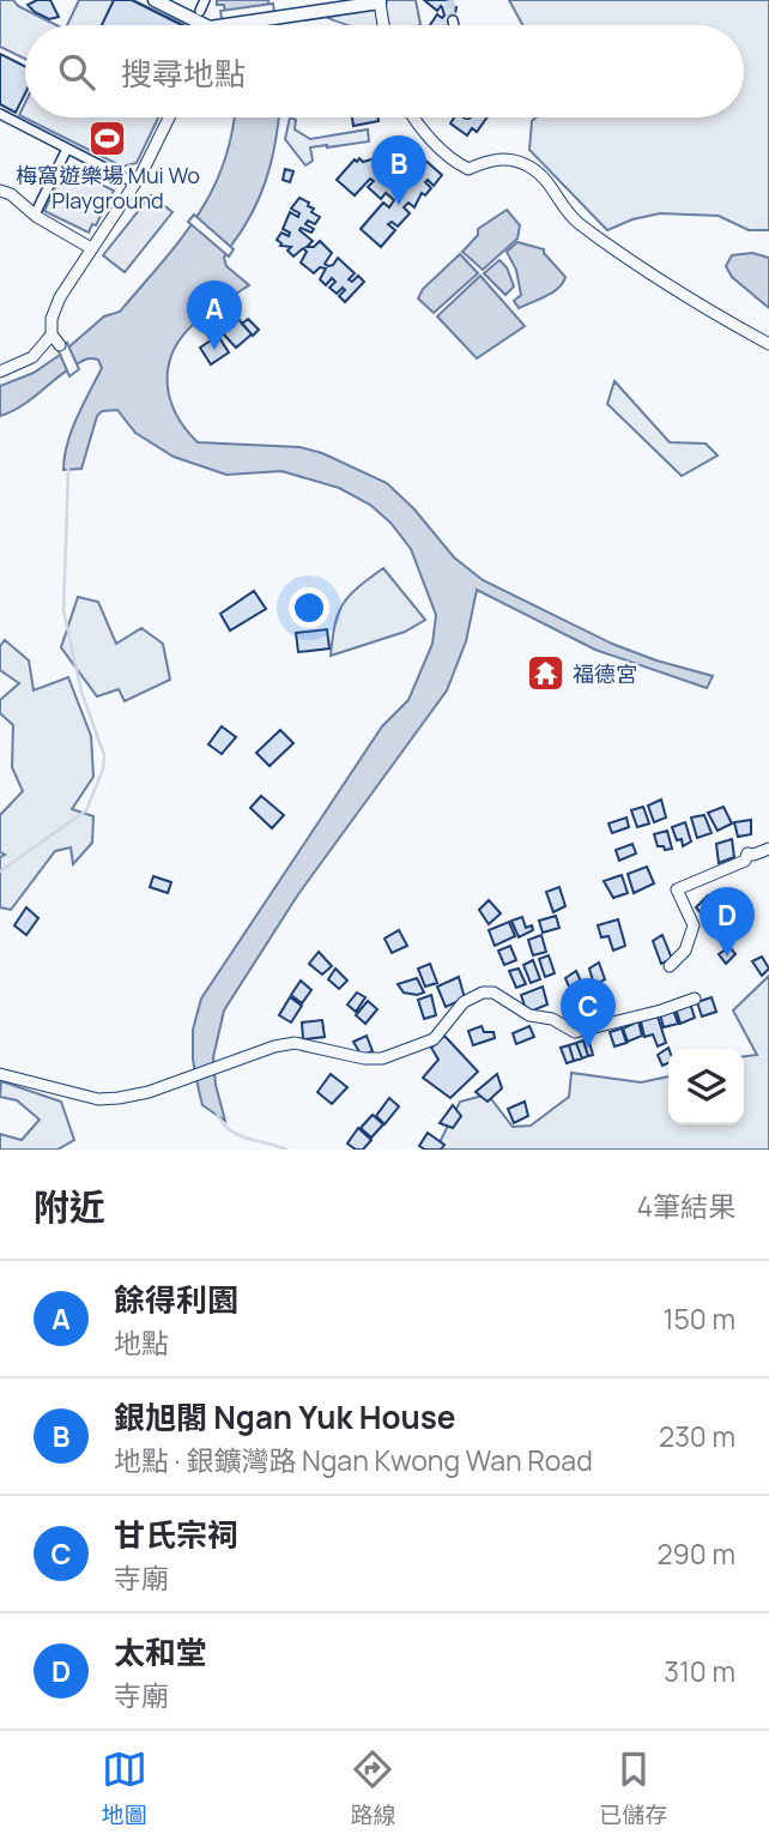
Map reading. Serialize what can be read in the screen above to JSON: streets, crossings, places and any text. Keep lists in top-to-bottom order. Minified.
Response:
{"places":{"sports":["梅窩遊樂場 Mui Wo Playground"],"temple":["福德宮"]},"page":{"search":"搜尋地點","pins":["B","A","D","C"],"heading":["附近","4筆結果"],"list":[{"mark":"A","name":"餘得利園","note":"地點","value":"150 m"},{"mark":"B","name":"銀旭閣 Ngan Yuk House","note":"地點 · 銀鑛灣路 Ngan Kwong Wan Road","value":"230 m"},{"mark":"C","name":"甘氏宗祠","note":"寺廟","value":"290 m"},{"mark":"D","name":"太和堂","note":"寺廟","value":"310 m"}],"nav":["地圖","路線","已儲存"]}}
